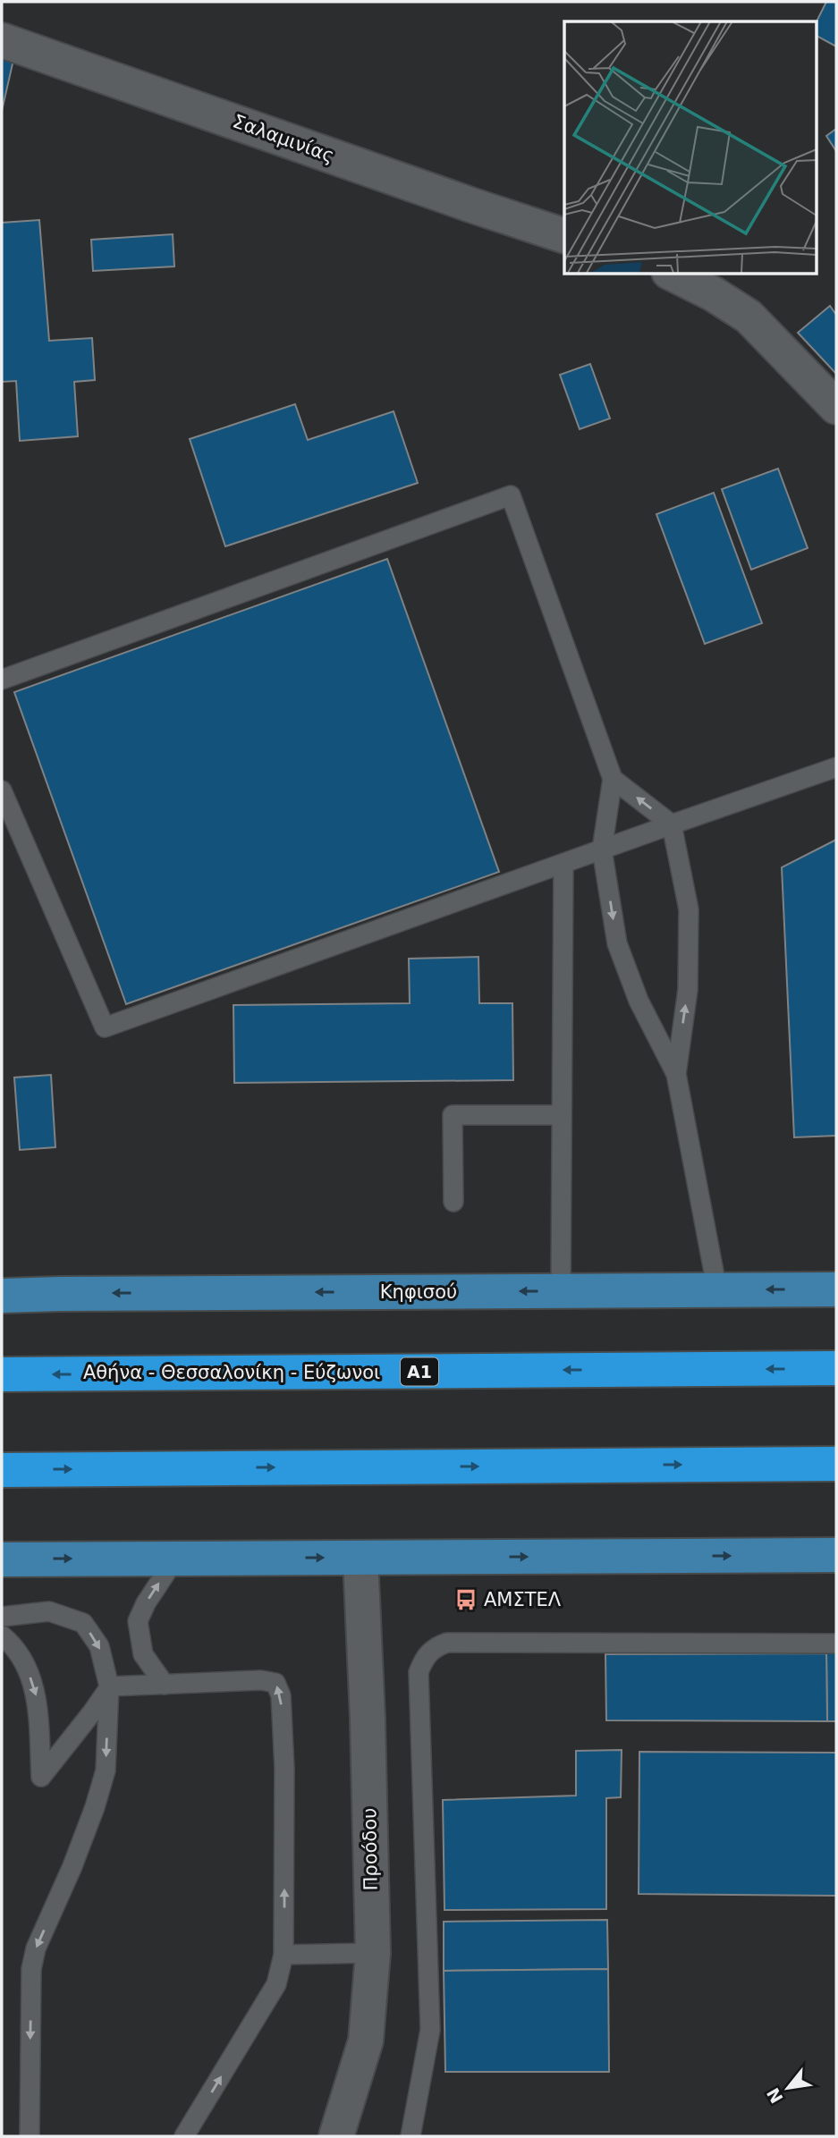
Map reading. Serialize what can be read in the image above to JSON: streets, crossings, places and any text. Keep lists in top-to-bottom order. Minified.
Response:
{"streets":{"highway":["Α1","Αθήνα - Θεσσαλονίκη - Εύζωνοι"],"main road":["Κηφισού"],"street":["Σαλαμινίας","Προόδου"]},"places":{"bus stop":["ΑΜΣΤΕΛ"]},"north":"bottom left"}
